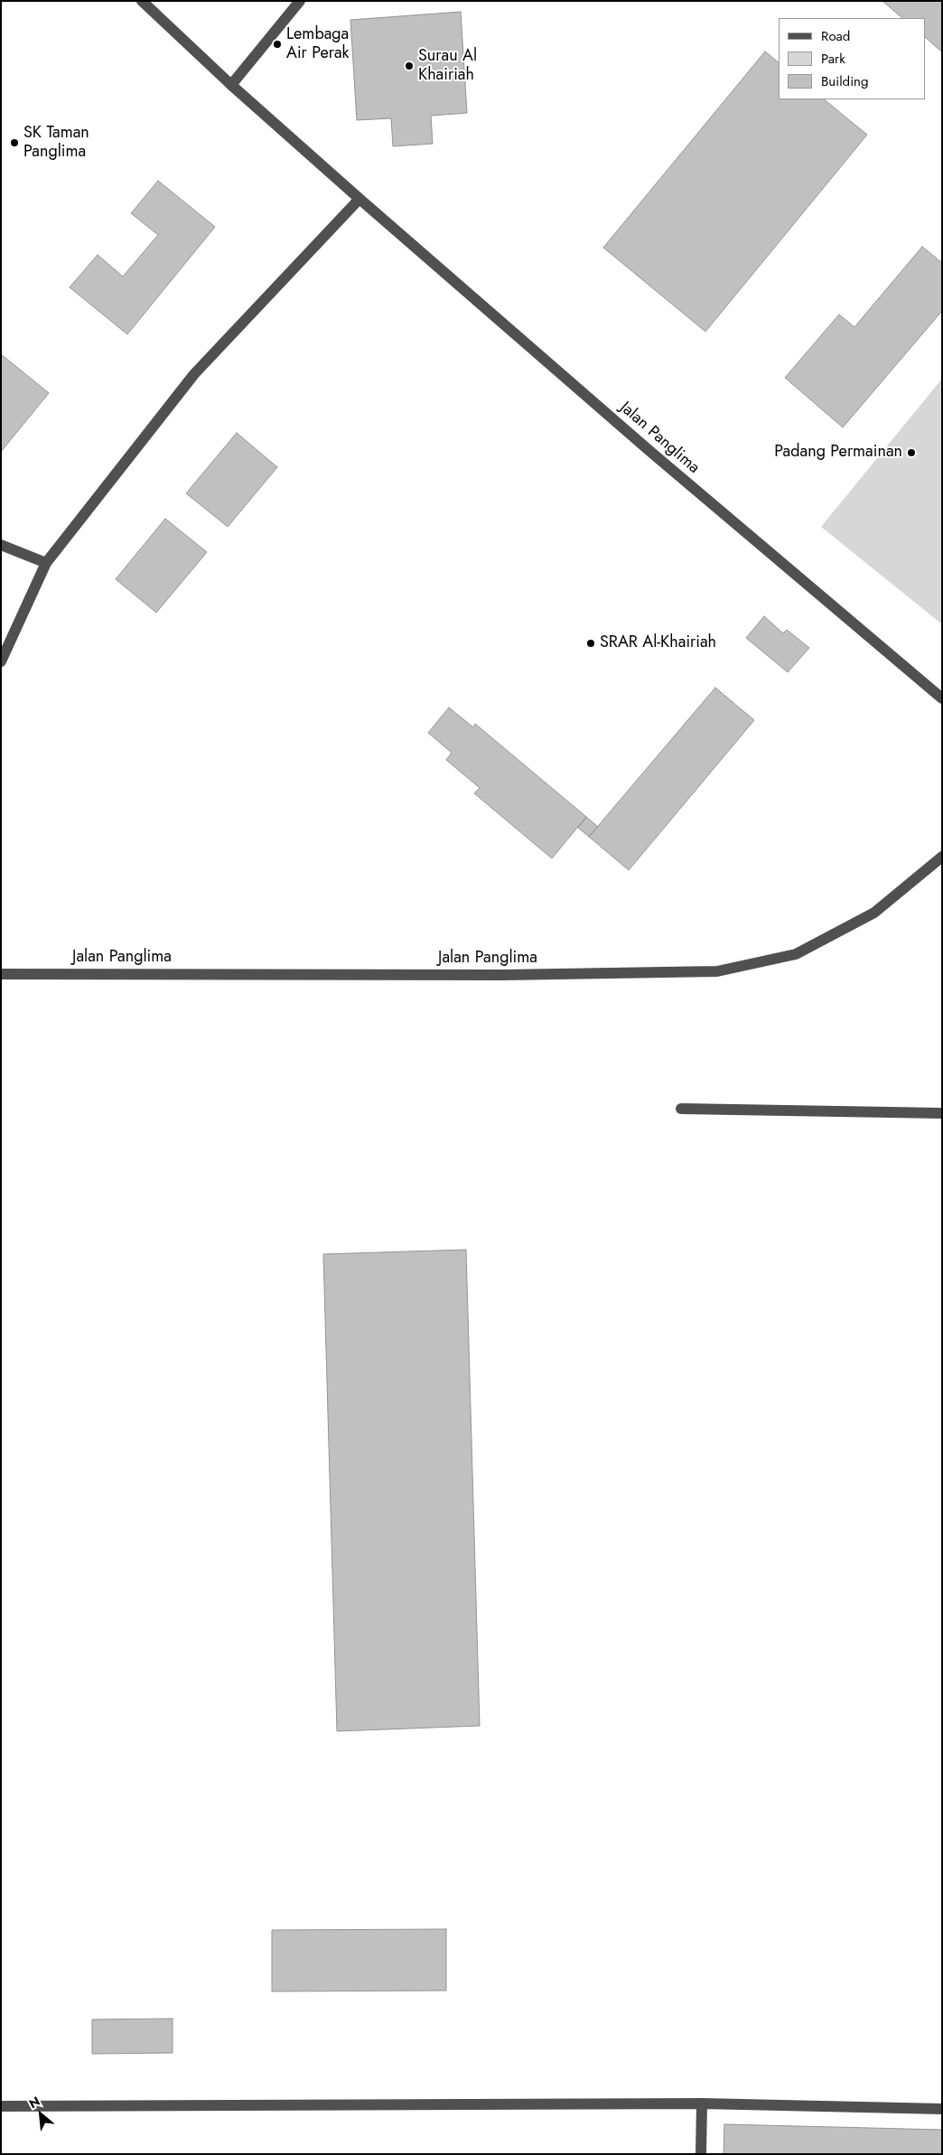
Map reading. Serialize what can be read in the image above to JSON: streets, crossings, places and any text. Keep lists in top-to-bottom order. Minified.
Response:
{"streets":{"street":["Jalan Panglima"]},"places":["Lembaga Air Perak","Surau Al Khairiah","SK Taman Panglima","Padang Permainan","SRAR Al-Khairiah"],"legend":["Road","Park","Building"],"north":"top left"}
